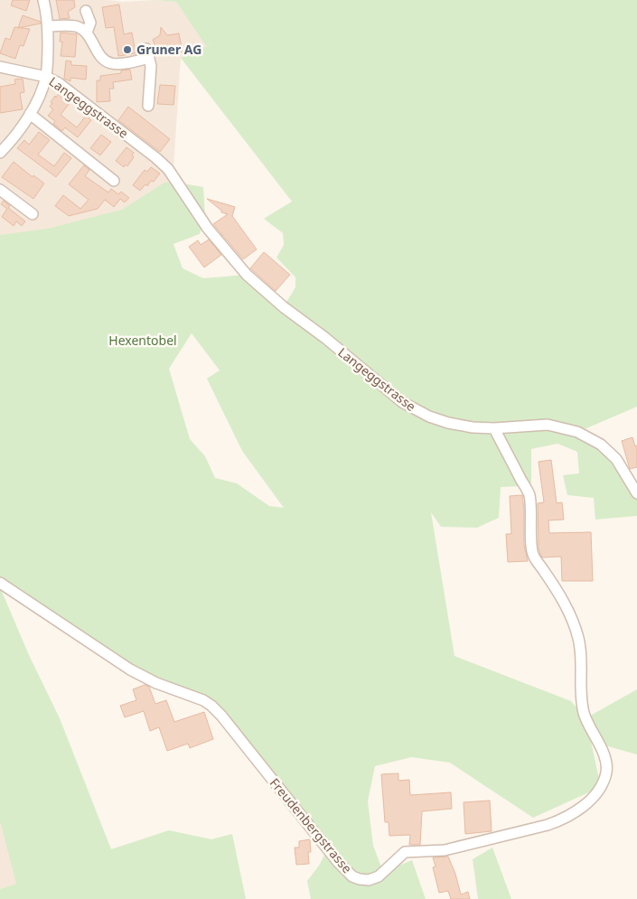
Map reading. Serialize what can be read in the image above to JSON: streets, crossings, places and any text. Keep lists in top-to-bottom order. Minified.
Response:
{"streets":{"street":["Langeggstrasse","Freudenbergstrasse"]},"crossings":[["Langeggstrasse","Freudenbergstrasse"]],"parks":["Hexentobel"],"places":["Gruner AG"]}
